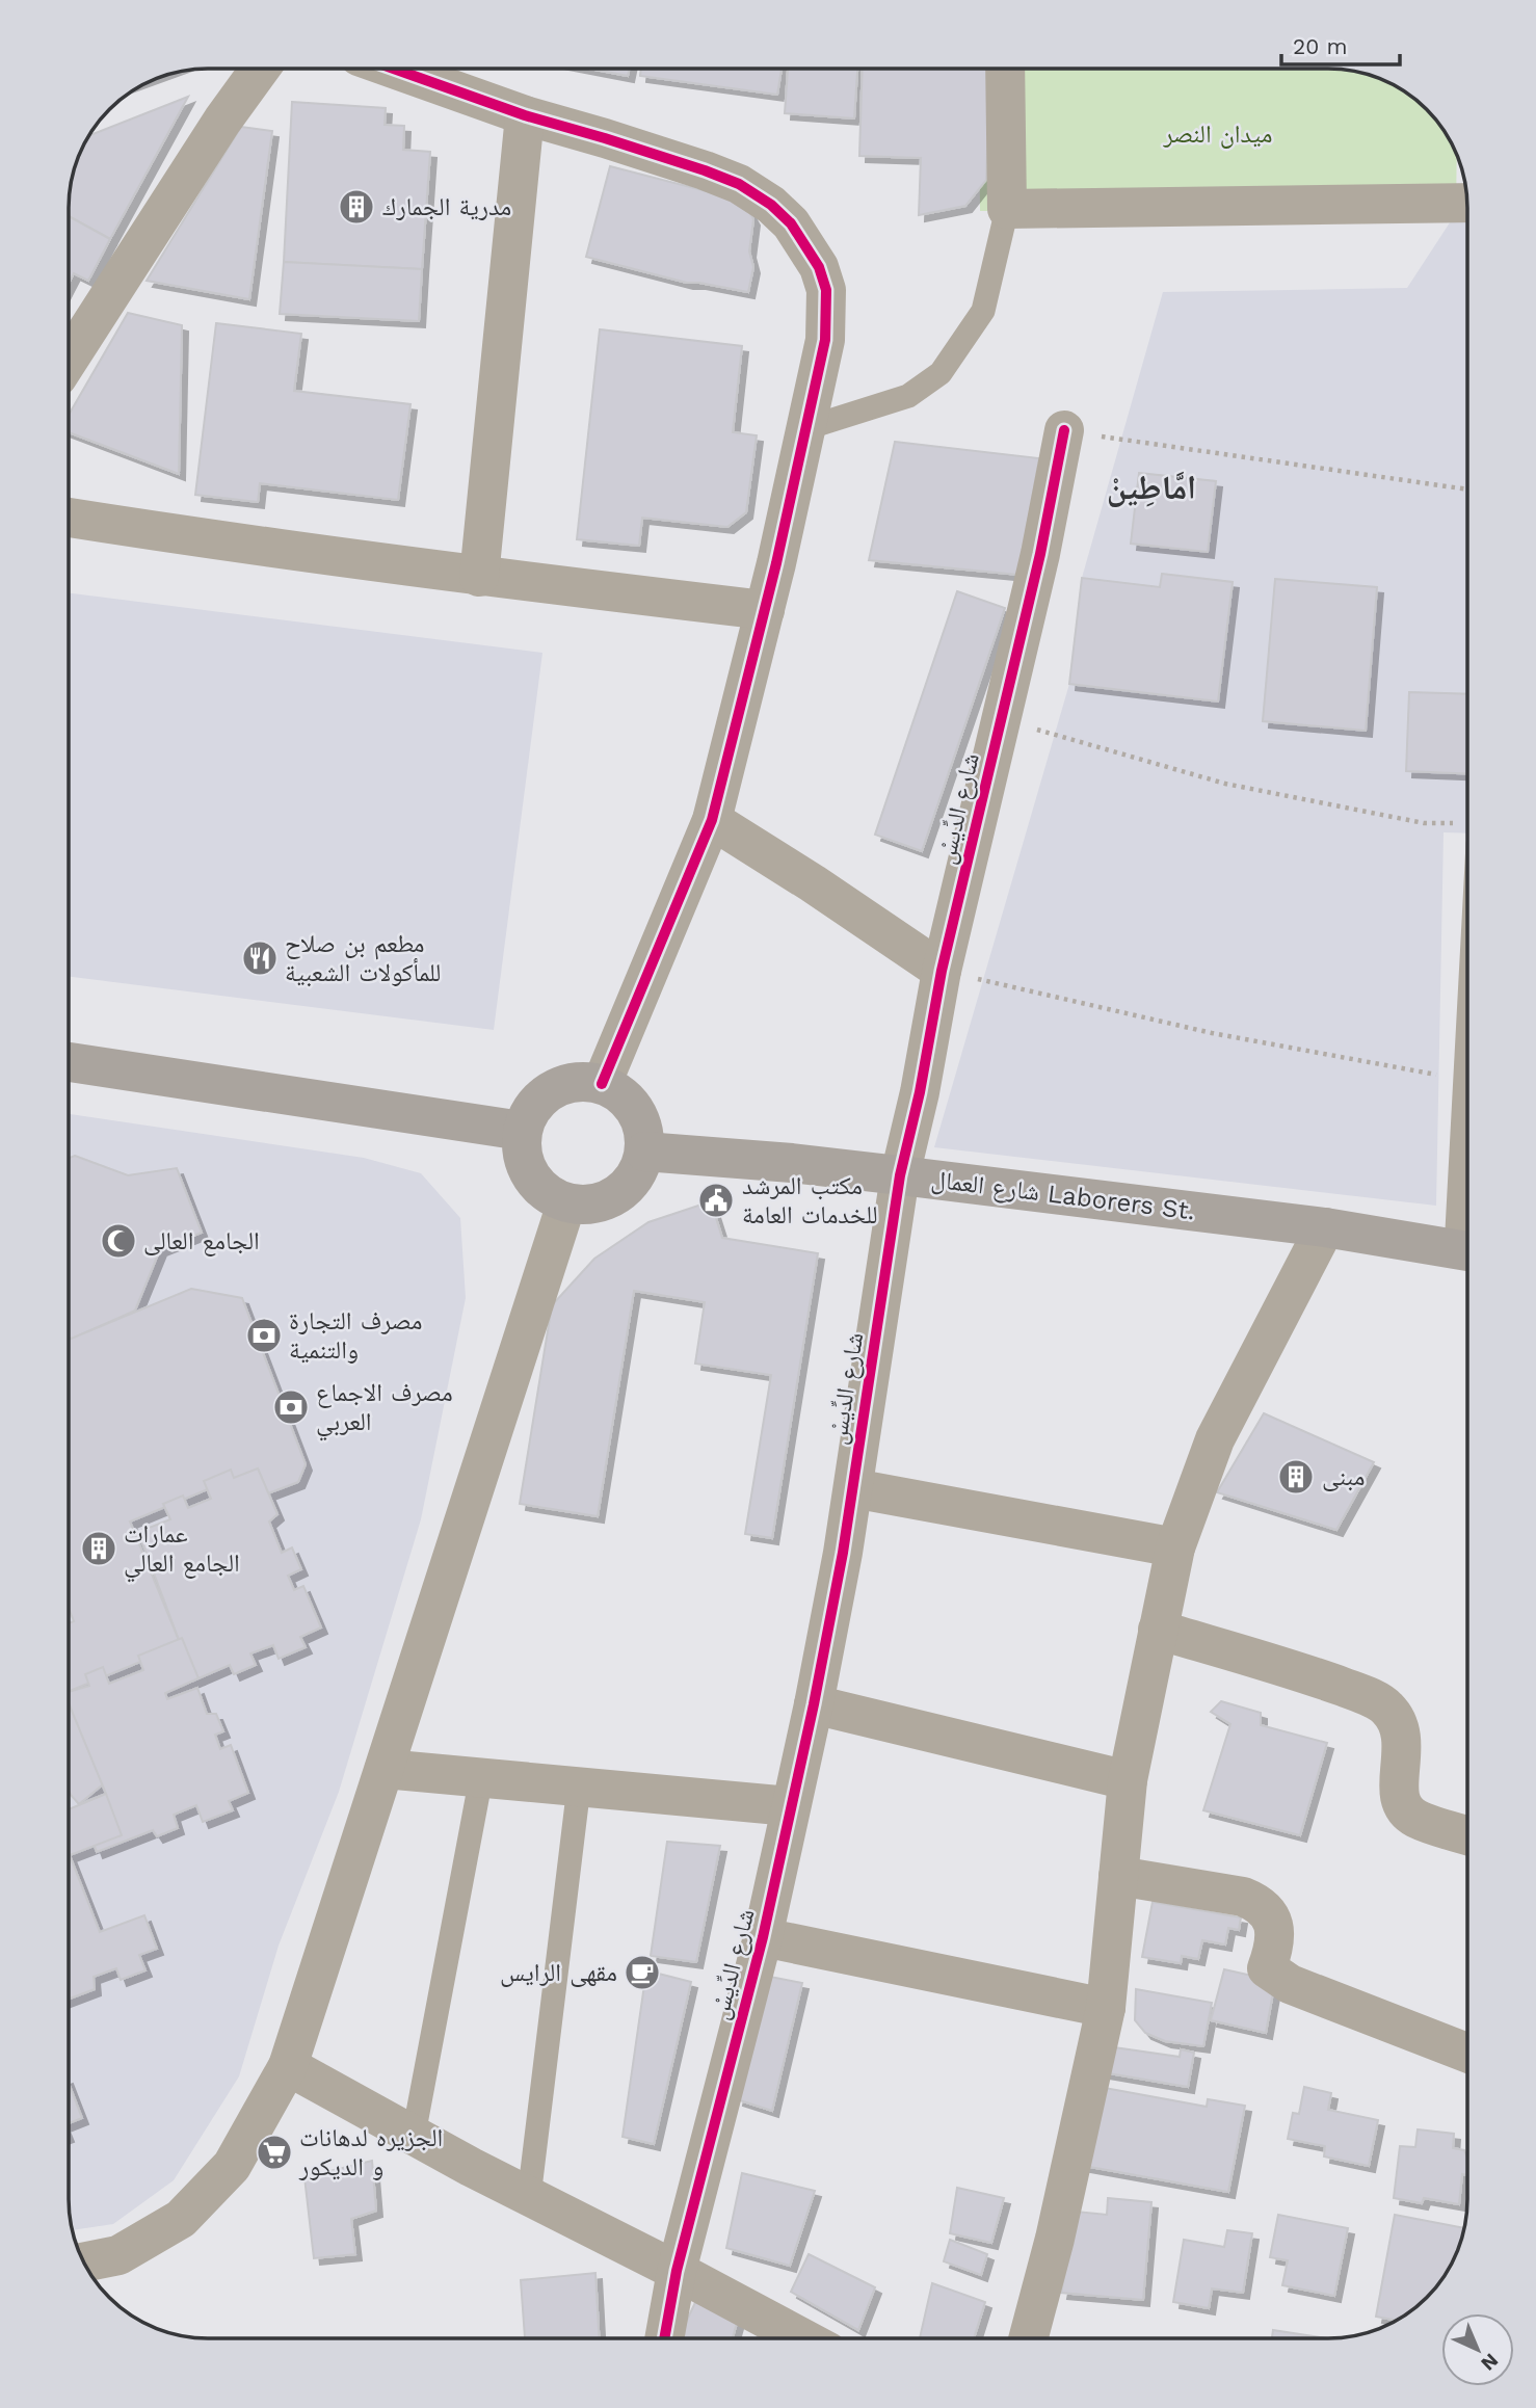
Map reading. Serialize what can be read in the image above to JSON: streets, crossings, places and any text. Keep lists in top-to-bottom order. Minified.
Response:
{"streets":{"main road":["شارع العمال Laborers St."],"street":["شارع الدِّيسْ"]},"crossings":[["شارع الدِّيسْ","شارع العمال Laborers St."]],"districts":["امَّاطِينْ"],"parks":["ميدان النصر"],"places":{"building":["مدرية الجمارك","مبنى","عمارات الجامع العالي"],"restaurant":["مطعم بن صلاح للمأكولات الشعبية"],"public building":["مكتب المرشد للخدمات العامة"],"mosque":["الجامع العالى"],"bank":["مصرف التجارة والتنمية","مصرف الاجماع العربي"],"cafe":["مقهى الرايس"],"supermarket":["الجزيره لدهانات و الديكور"]},"scale_bar":"20 m","north":"bottom right"}
